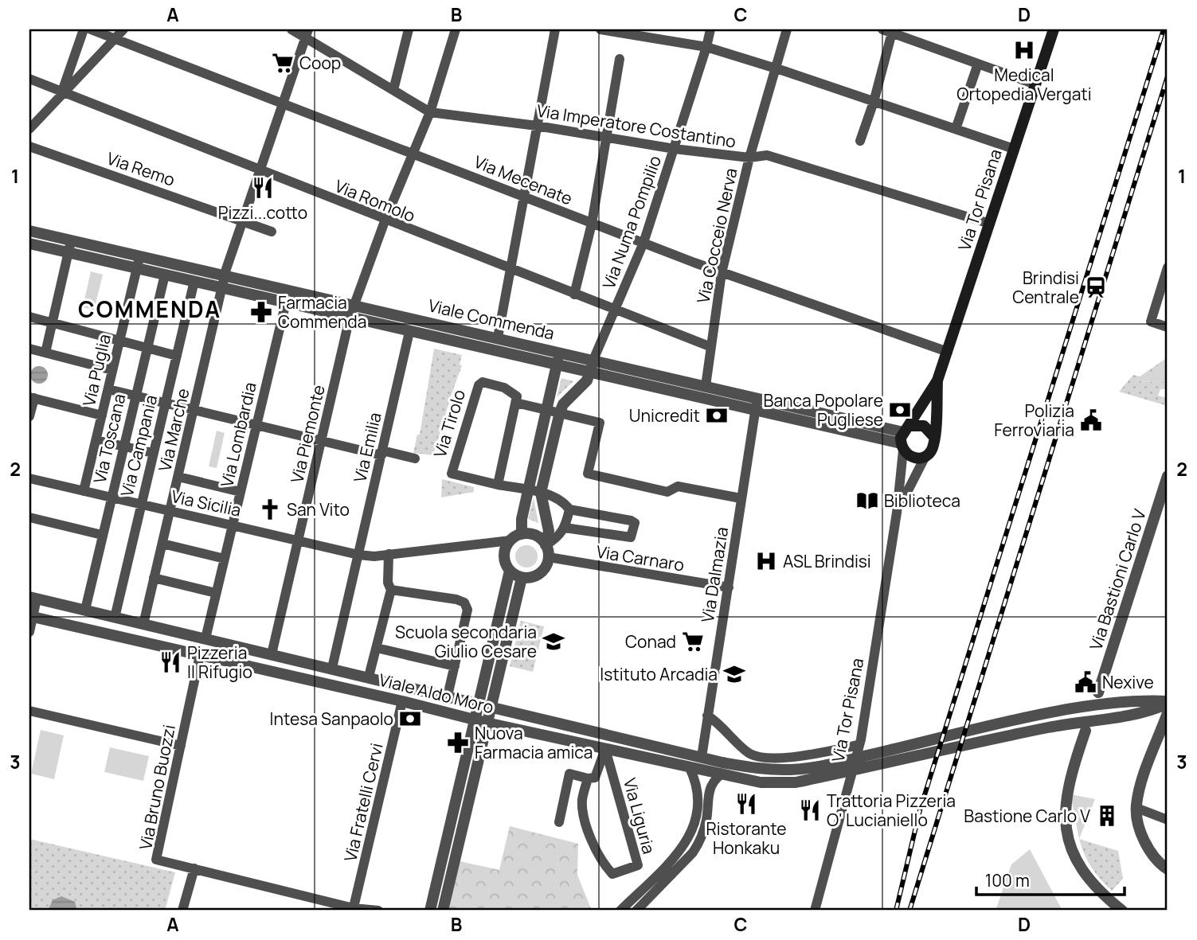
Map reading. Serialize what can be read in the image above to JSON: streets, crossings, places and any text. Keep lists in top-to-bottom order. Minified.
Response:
{"streets":{"main road":["Via Tor Pisana"],"street":["Via Imperatore Costantino","Via Remo","Via Mecenate","Via Romolo","Via Numa Pompilio","Via Cocceio Nerva","Viale Commenda","Via Puglia","Via Tirolo","Via Marche","Via Piemonte","Via Lombardia","Via Toscana","Via Campania","Via Emilia","Via Sicilia","Via Carnaro","Via Dalmazia","Via Bastioni Carlo V","Viale Aldo Moro","Via Bruno Buozzi","Via Fratelli Cervi","Via Liguria"]},"crossings":[["Via Imperatore Costantino","Via Tor Pisana"],["Via Imperatore Costantino","Via Numa Pompilio"],["Via Imperatore Costantino","Via Cocceio Nerva"],["Via Imperatore Costantino","Via Marche"],["Via Imperatore Costantino","Via Piemonte"],["Via Remo","Via Marche"],["Via Mecenate","Via Tor Pisana"],["Via Mecenate","Via Numa Pompilio"],["Via Mecenate","Via Cocceio Nerva"],["Via Mecenate","Via Marche"],["Via Mecenate","Via Piemonte"],["Via Tor Pisana","Viale Commenda"],["Via Romolo","Via Numa Pompilio"],["Via Romolo","Via Cocceio Nerva"],["Via Romolo","Via Marche"],["Via Romolo","Via Piemonte"],["Via Numa Pompilio","Viale Commenda"],["Via Cocceio Nerva","Viale Commenda"],["Viale Commenda","Via Puglia"],["Viale Commenda","Via Marche"],["Viale Commenda","Via Piemonte"],["Viale Commenda","Via Lombardia"],["Viale Commenda","Via Toscana"],["Viale Commenda","Via Campania"],["Viale Commenda","Via Emilia"],["Viale Commenda","Via Dalmazia"],["Via Puglia","Via Sicilia"],["Via Marche","Via Sicilia"],["Via Marche","Viale Aldo Moro"],["Via Piemonte","Via Sicilia"],["Via Piemonte","Viale Aldo Moro"],["Via Lombardia","Via Sicilia"],["Via Lombardia","Viale Aldo Moro"],["Via Toscana","Via Sicilia"],["Via Toscana","Viale Aldo Moro"],["Via Campania","Via Sicilia"],["Via Campania","Viale Aldo Moro"],["Via Emilia","Via Sicilia"],["Via Emilia","Viale Aldo Moro"],["Via Sicilia","Via Carnaro"],["Via Carnaro","Via Dalmazia"],["Via Dalmazia","Viale Aldo Moro"],["Viale Aldo Moro","Via Bruno Buozzi"],["Viale Aldo Moro","Via Fratelli Cervi"],["Viale Aldo Moro","Via Liguria"],["Via Bruno Buozzi","Via Fratelli Cervi"]],"districts":["COMMENDA"],"places":{"hospital":["Medical Ortopedia Vergati","ASL Brindisi"],"supermarket":["Coop","Conad"],"restaurant":["Pizzi...cotto","Pizzeria Il Rifugio","Ristorante Honkaku","Trattoria Pizzeria O' Lucianiello"],"station":["Brindisi Centrale"],"pharmacy":["Farmacia Commenda","Nuova Farmacia amica"],"bank":["Banca Popolare Pugliese","Unicredit","Intesa Sanpaolo"],"public building":["Polizia Ferroviaria","Nexive"],"library":["Biblioteca"],"church":["San Vito"],"school or university":["Scuola secondaria Giulio Cesare","Istituto Arcadia"],"building":["Bastione Carlo V"]},"scale_bar":"100 m","grid":{"columns":["A","B","C","D"],"rows":["1","2","3"]}}
